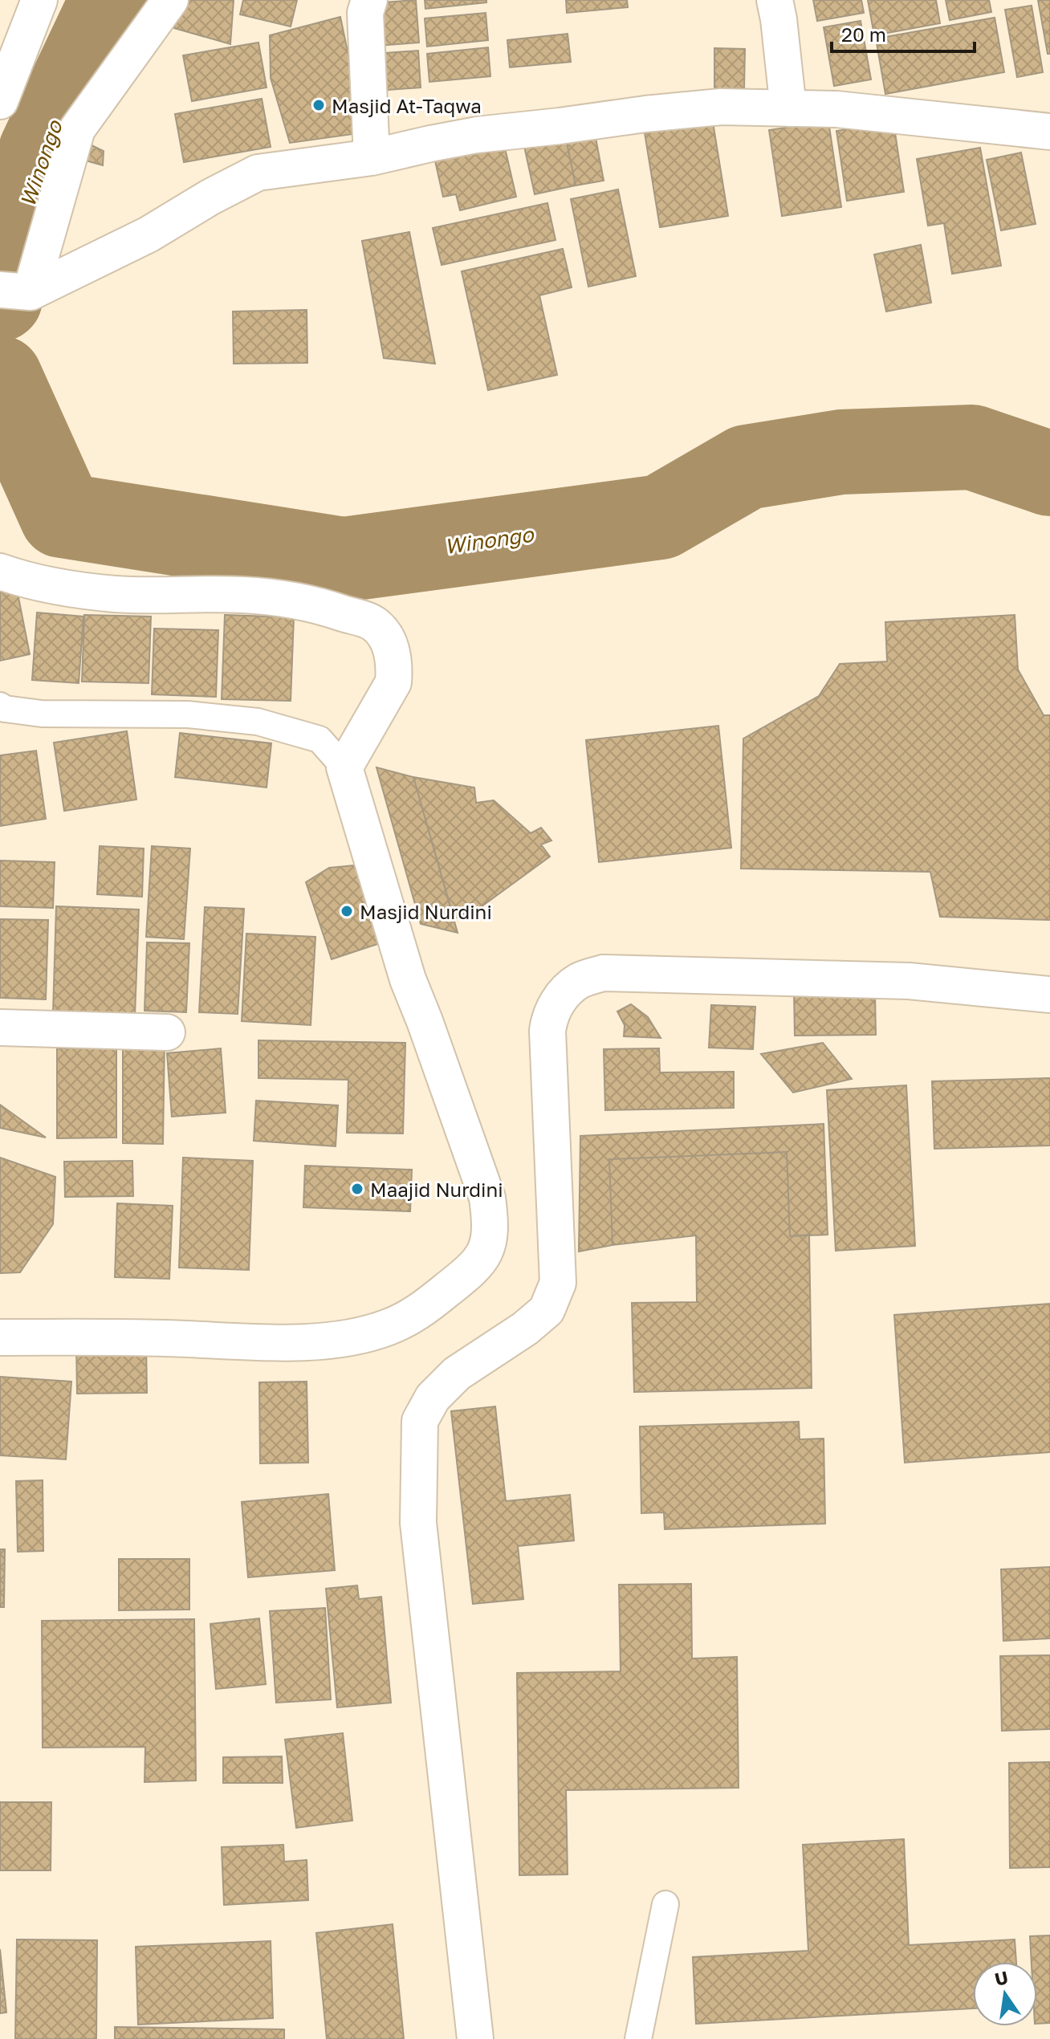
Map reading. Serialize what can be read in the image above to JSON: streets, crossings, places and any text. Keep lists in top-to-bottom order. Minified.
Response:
{"water":["Winongo"],"places":["Masjid At-Taqwa","Masjid Nurdini","Maajid Nurdini"],"scale_bar":"20 m","north":"top"}
